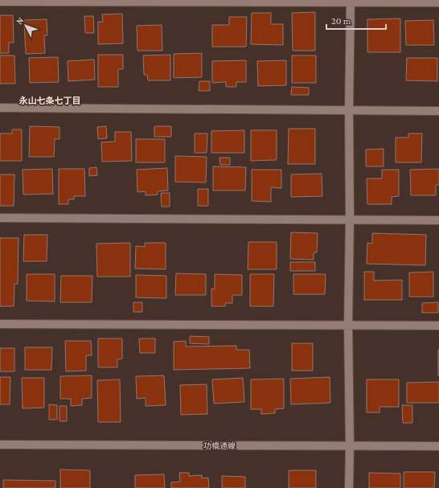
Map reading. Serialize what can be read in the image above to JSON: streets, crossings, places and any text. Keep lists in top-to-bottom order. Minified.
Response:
{"streets":{"street":["功橋通線"]},"districts":["永山七条七丁目"],"scale_bar":"20 m","north":"top left"}
